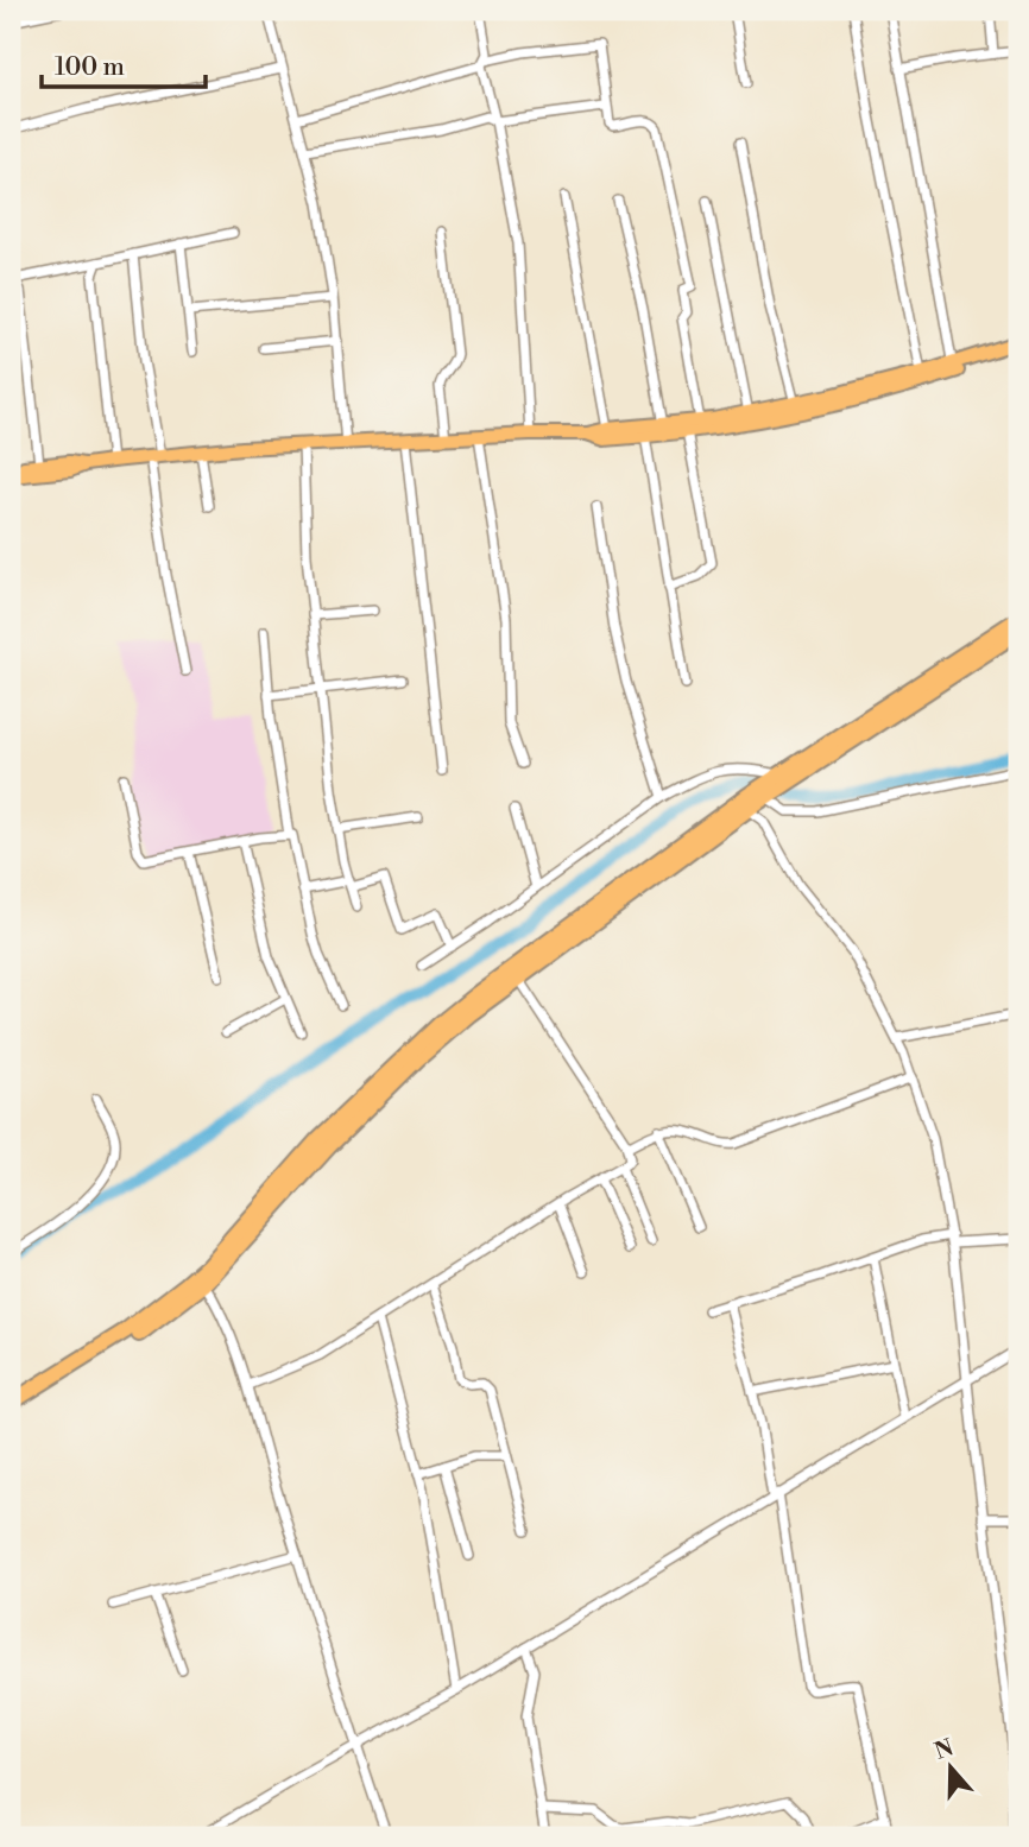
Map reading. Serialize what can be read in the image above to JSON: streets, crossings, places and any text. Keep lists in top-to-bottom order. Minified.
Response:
{"scale_bar":"100 m","north":"top"}
